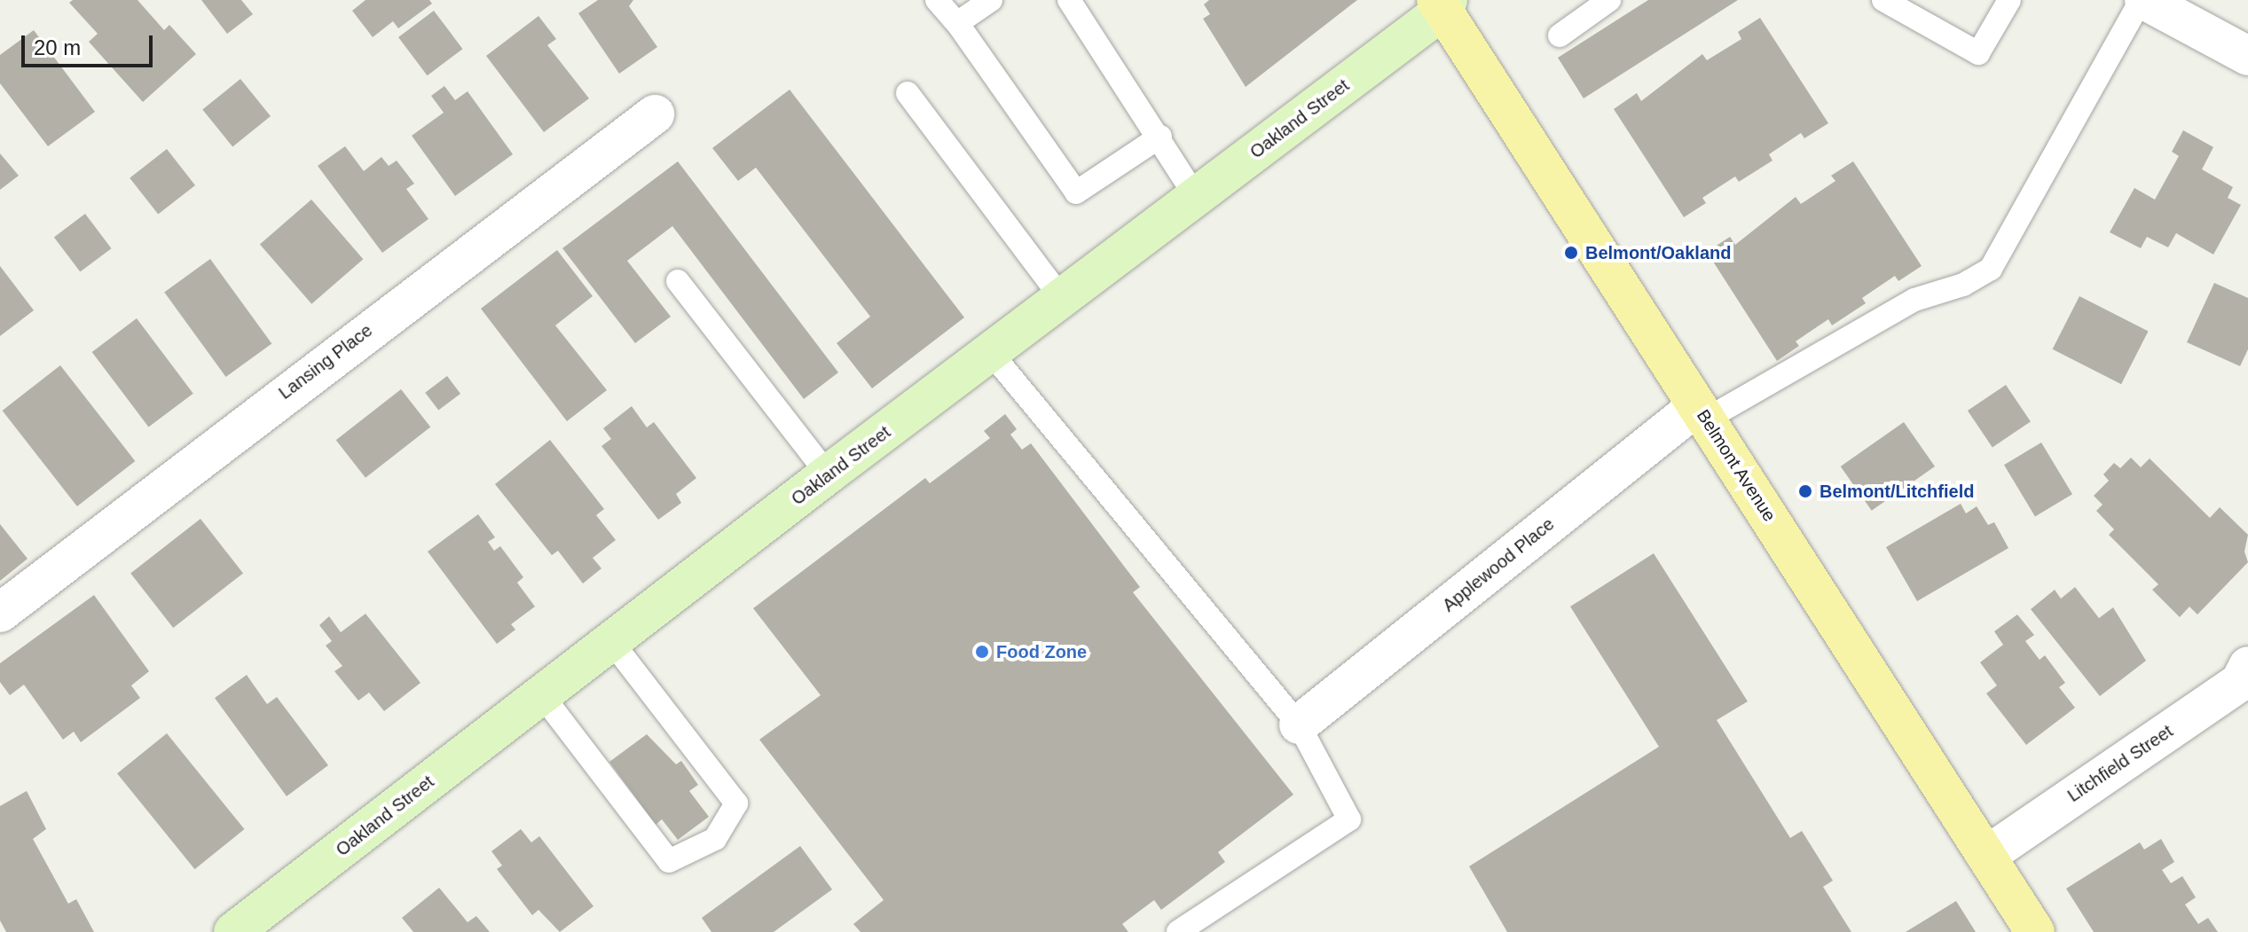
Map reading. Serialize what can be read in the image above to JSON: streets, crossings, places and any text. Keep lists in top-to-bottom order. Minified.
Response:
{"streets":{"main road":["Oakland Street","Belmont Avenue"],"street":["Lansing Place","Applewood Place","Litchfield Street"]},"crossings":[["Oakland Street","Belmont Avenue"],["Belmont Avenue","Applewood Place"],["Belmont Avenue","Litchfield Street"]],"places":["Belmont/Oakland","Belmont/Litchfield","Food Zone"],"scale_bar":"20 m"}
